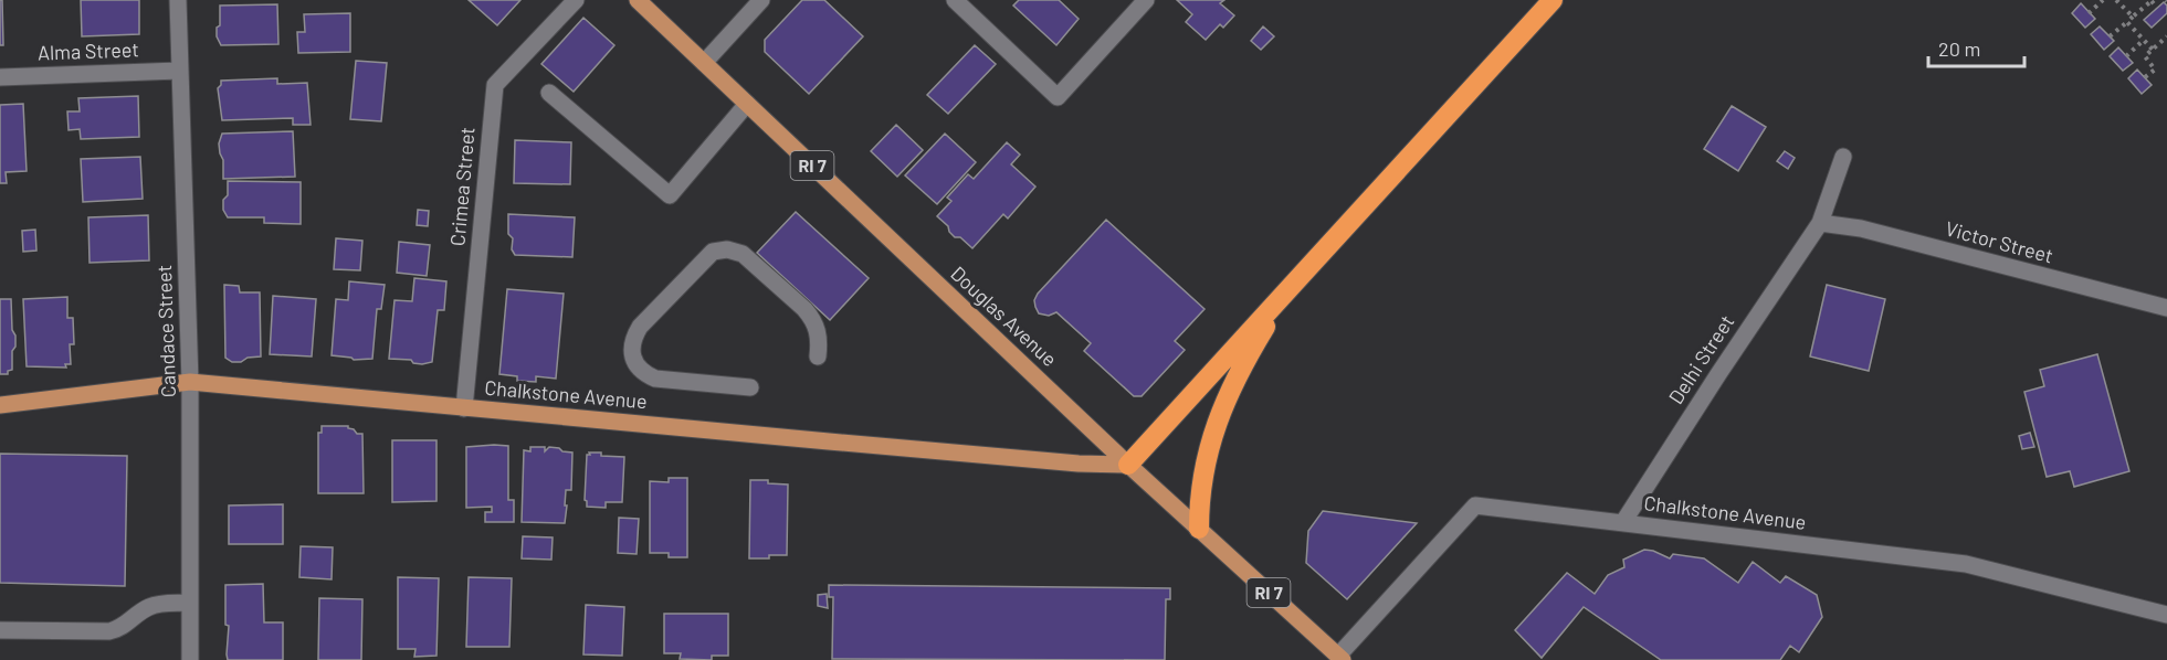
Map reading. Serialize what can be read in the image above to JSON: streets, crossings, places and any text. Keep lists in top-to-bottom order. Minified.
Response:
{"streets":{"main road":["RI 7","Douglas Avenue","Chalkstone Avenue"],"street":["Alma Street","Crimea Street","Victor Street","Candace Street","Delhi Street"]},"crossings":[["Alma Street","Candace Street"],["Crimea Street","Chalkstone Avenue"],["Victor Street","Delhi Street"],["Douglas Avenue","Chalkstone Avenue"],["Candace Street","Chalkstone Avenue"],["Delhi Street","Chalkstone Avenue"]],"scale_bar":"20 m"}
